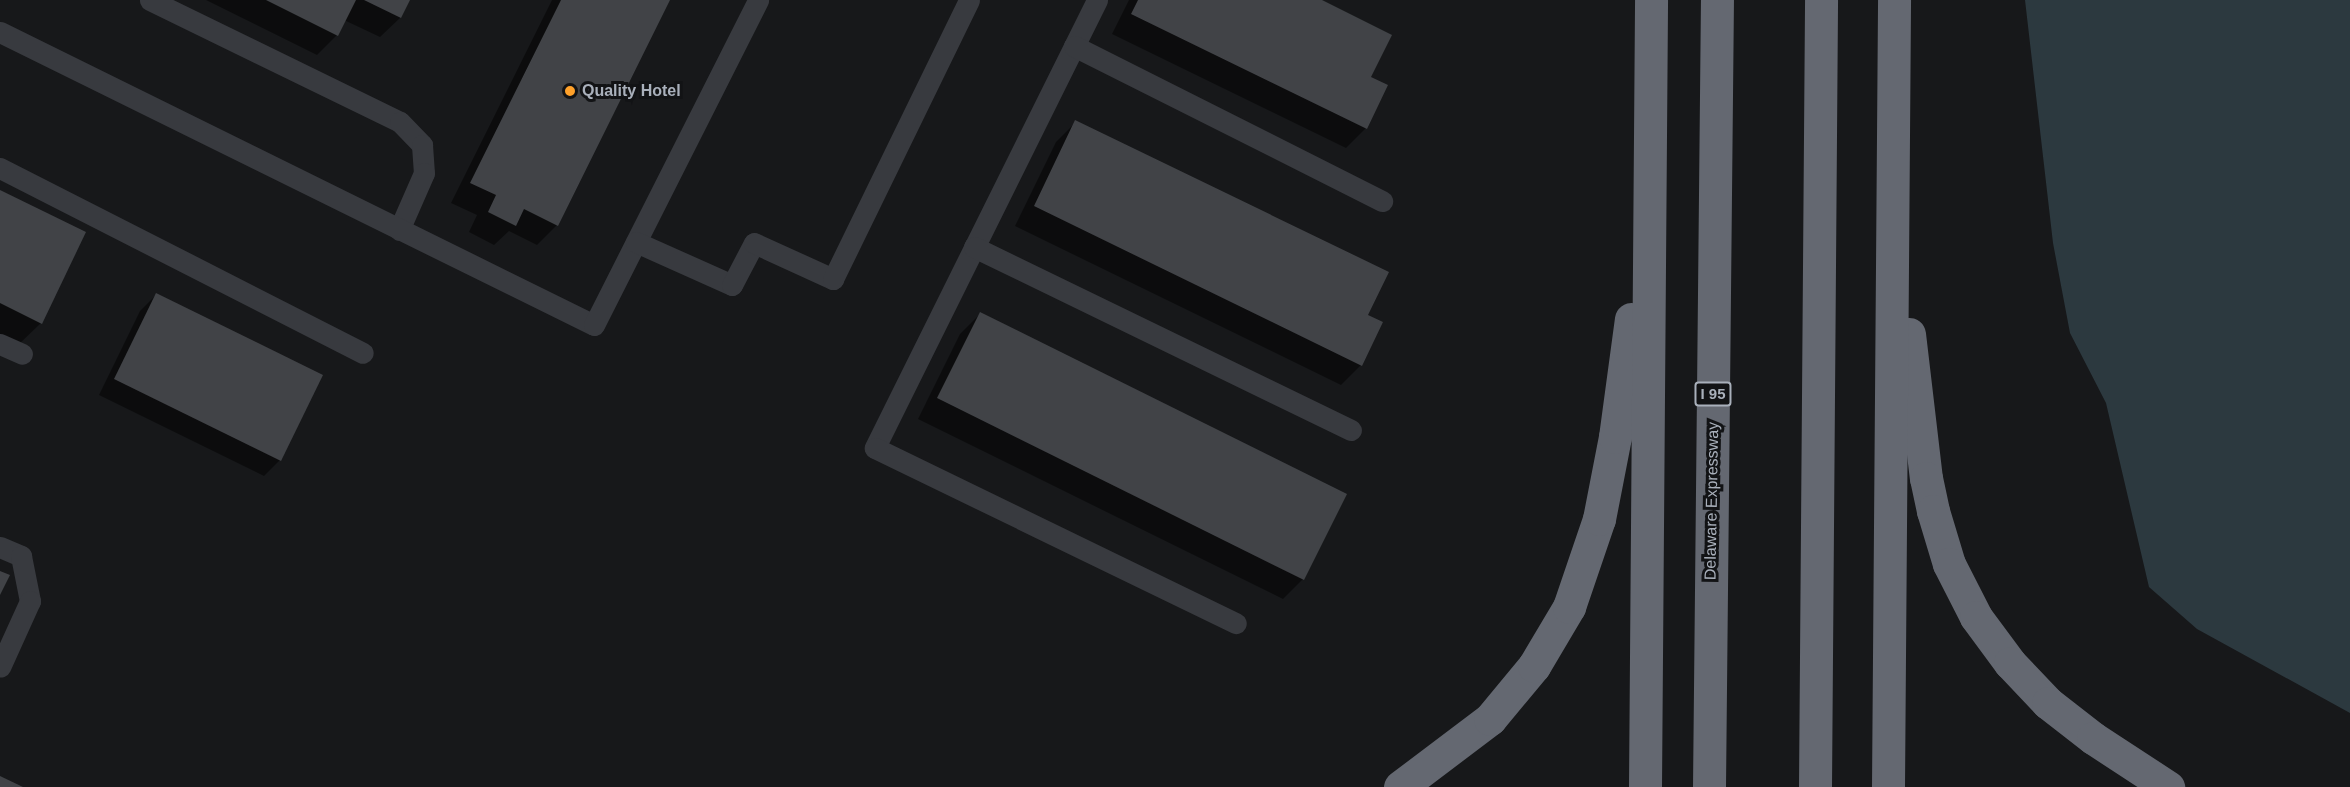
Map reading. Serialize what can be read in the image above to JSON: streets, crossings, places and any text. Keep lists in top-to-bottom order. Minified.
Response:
{"streets":{"highway":["I 95","Delaware Expressway"]},"places":["Quality Hotel"]}
